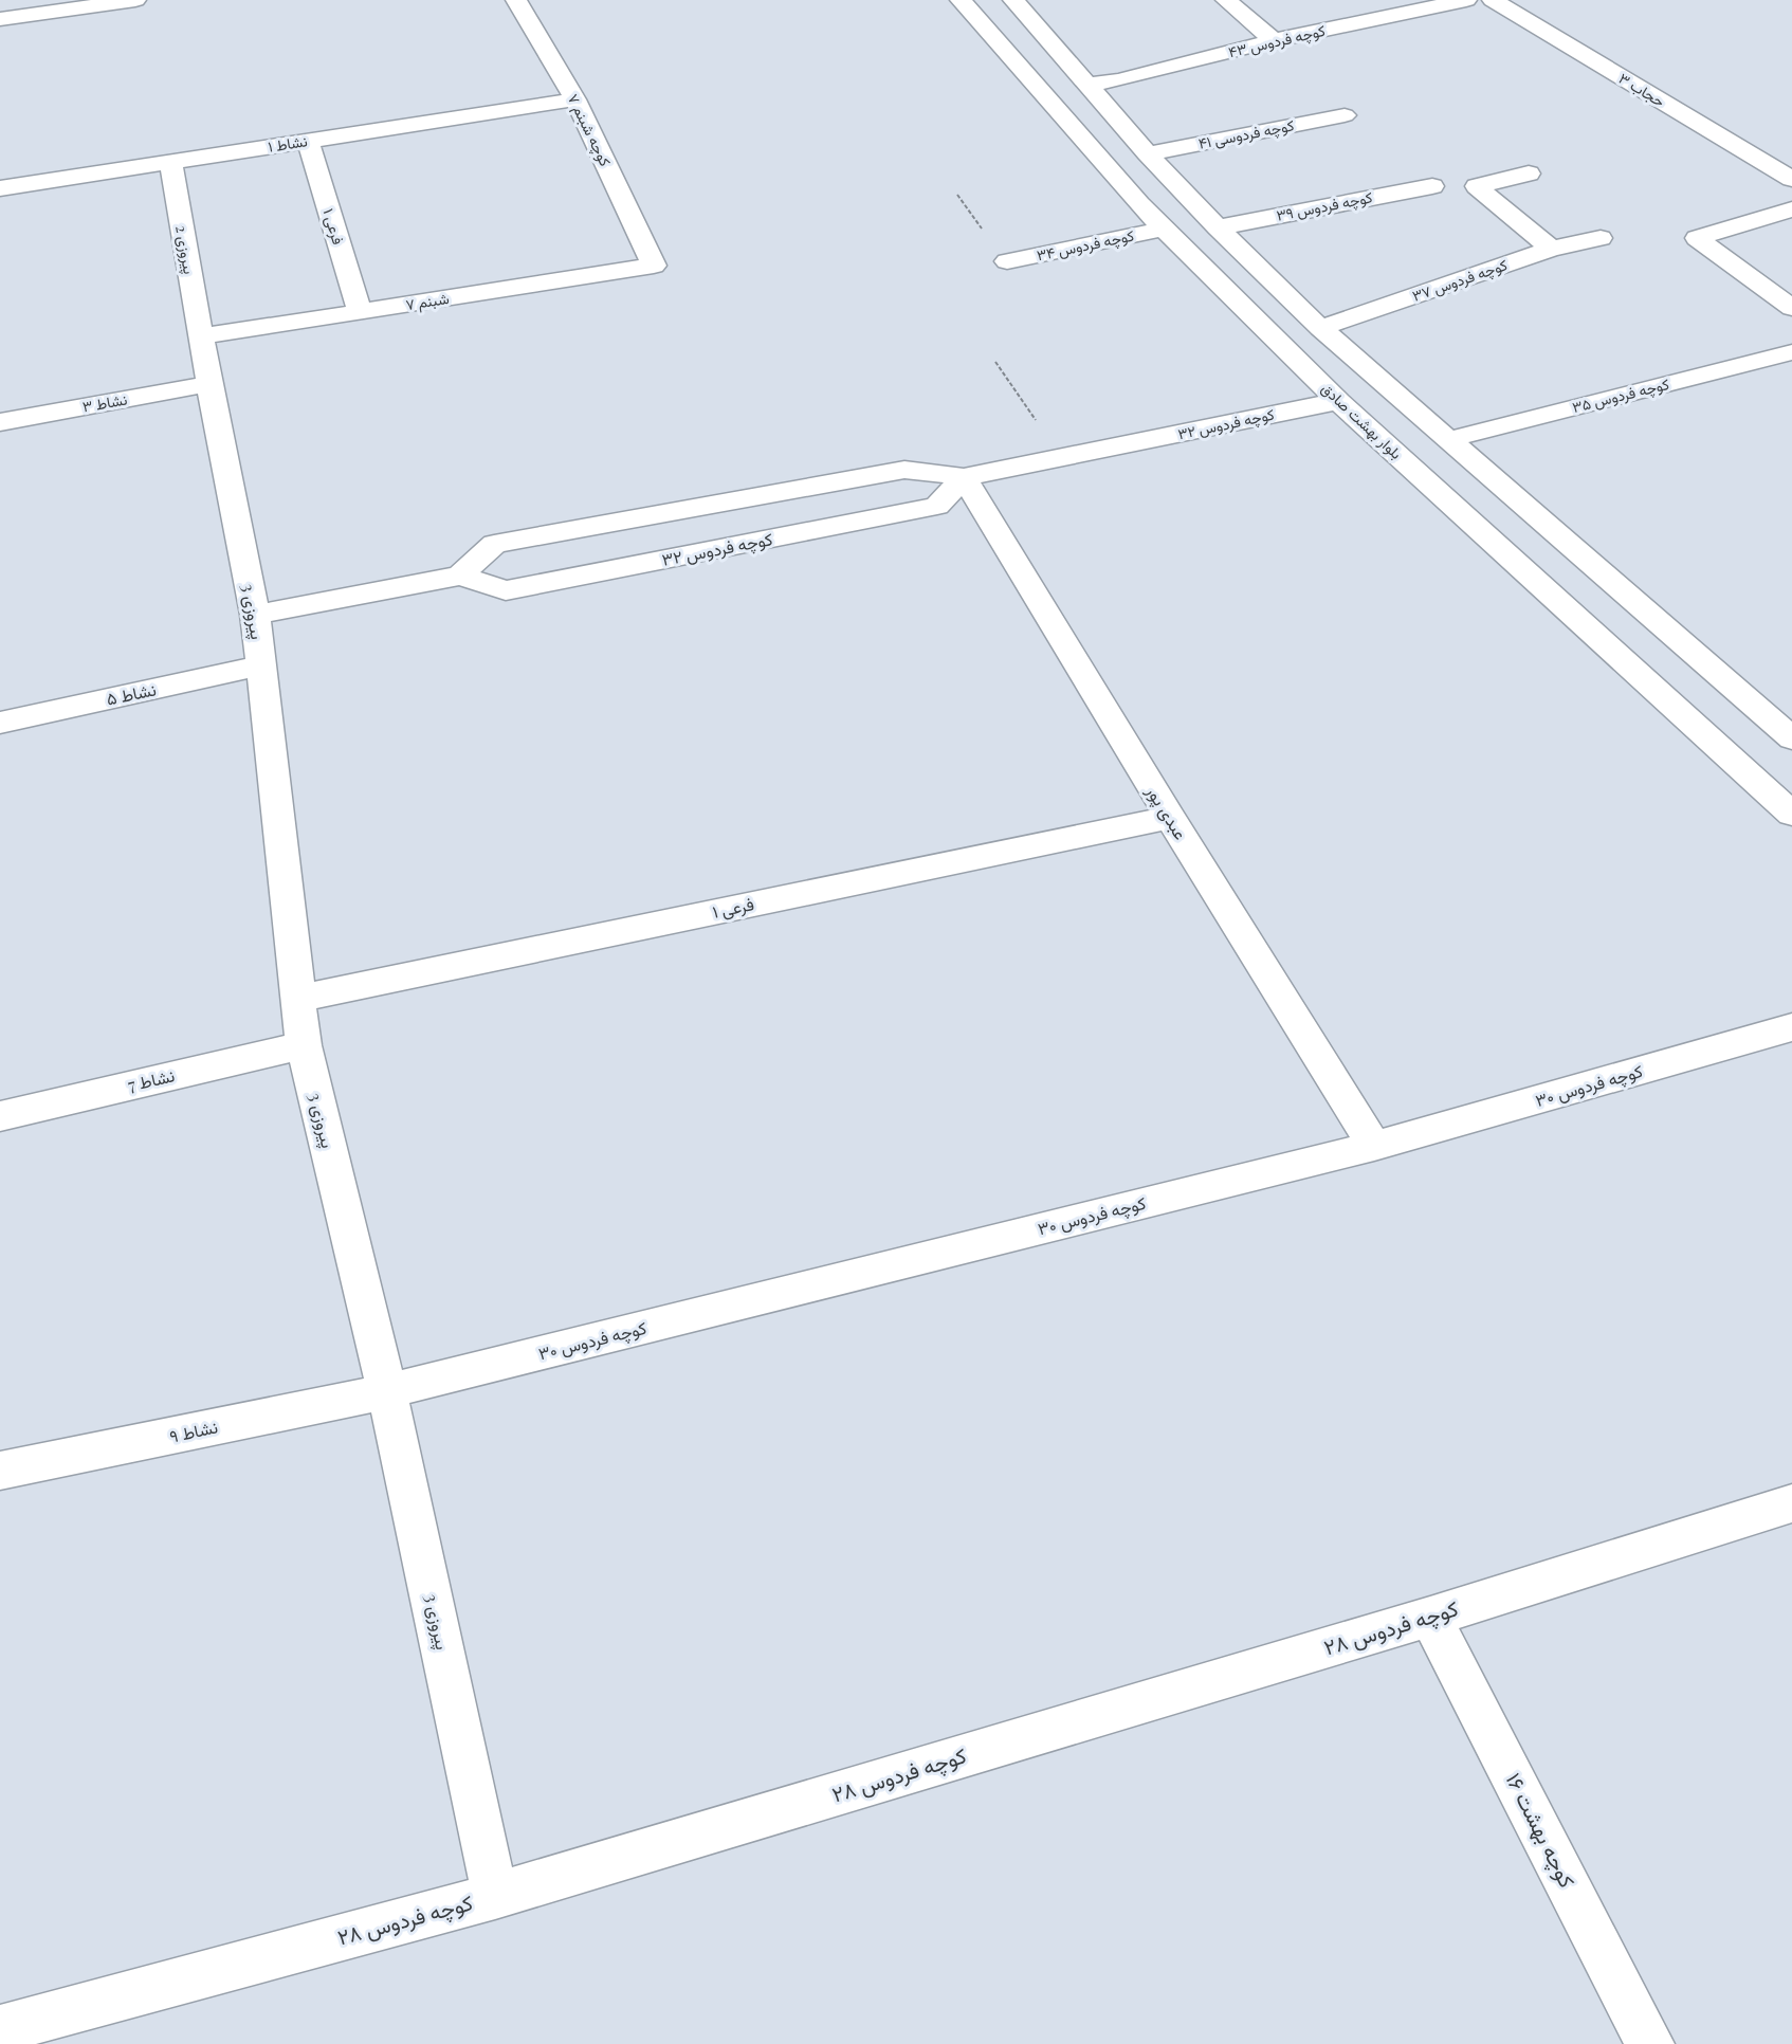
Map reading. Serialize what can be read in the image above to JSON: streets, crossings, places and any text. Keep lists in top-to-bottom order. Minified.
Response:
{"streets":{"street":["کوچه فردوس ۴۳","حجاب ۳","کوچه شبنم ۷","کوچه فردوسی ۴۱","نشاط ۱","کوچه فردوس ۳۹","فرعی ۱","کوچه فردوس ۳۴","پیروزی 2","کوچه فردوس ۳۷","شبنم ۷","کوچه فردوس ۳۵","نشاط ۳","بلوار بهشت صادق","کوچه فردوس ۳۲","پیروزی 3","نشاط ۵","عبدی پور","نشاط 7","کوچه فردوس ۳۰","نشاط ۹","کوچه فردوس ۲۸","کوچه بهشت ۱۶"]},"crossings":[["کوچه شبنم ۷","نشاط ۱"],["کوچه شبنم ۷","شبنم ۷"],["نشاط ۱","فرعی ۱"],["نشاط ۱","پیروزی 2"],["فرعی ۱","شبنم ۷"],["فرعی ۱","پیروزی 3"],["فرعی ۱","عبدی پور"],["کوچه فردوس ۳۴","بلوار بهشت صادق"],["پیروزی 2","شبنم ۷"],["پیروزی 2","پیروزی 3"],["شبنم ۷","پیروزی 3"],["نشاط ۳","پیروزی 3"],["بلوار بهشت صادق","کوچه فردوس ۳۲"],["کوچه فردوس ۳۲","پیروزی 3"],["کوچه فردوس ۳۲","عبدی پور"],["پیروزی 3","نشاط ۵"],["پیروزی 3","نشاط 7"],["پیروزی 3","کوچه فردوس ۳۰"],["پیروزی 3","نشاط ۹"],["پیروزی 3","کوچه فردوس ۲۸"],["عبدی پور","کوچه فردوس ۳۰"],["کوچه فردوس ۳۰","نشاط ۹"],["کوچه فردوس ۲۸","کوچه بهشت ۱۶"]]}
